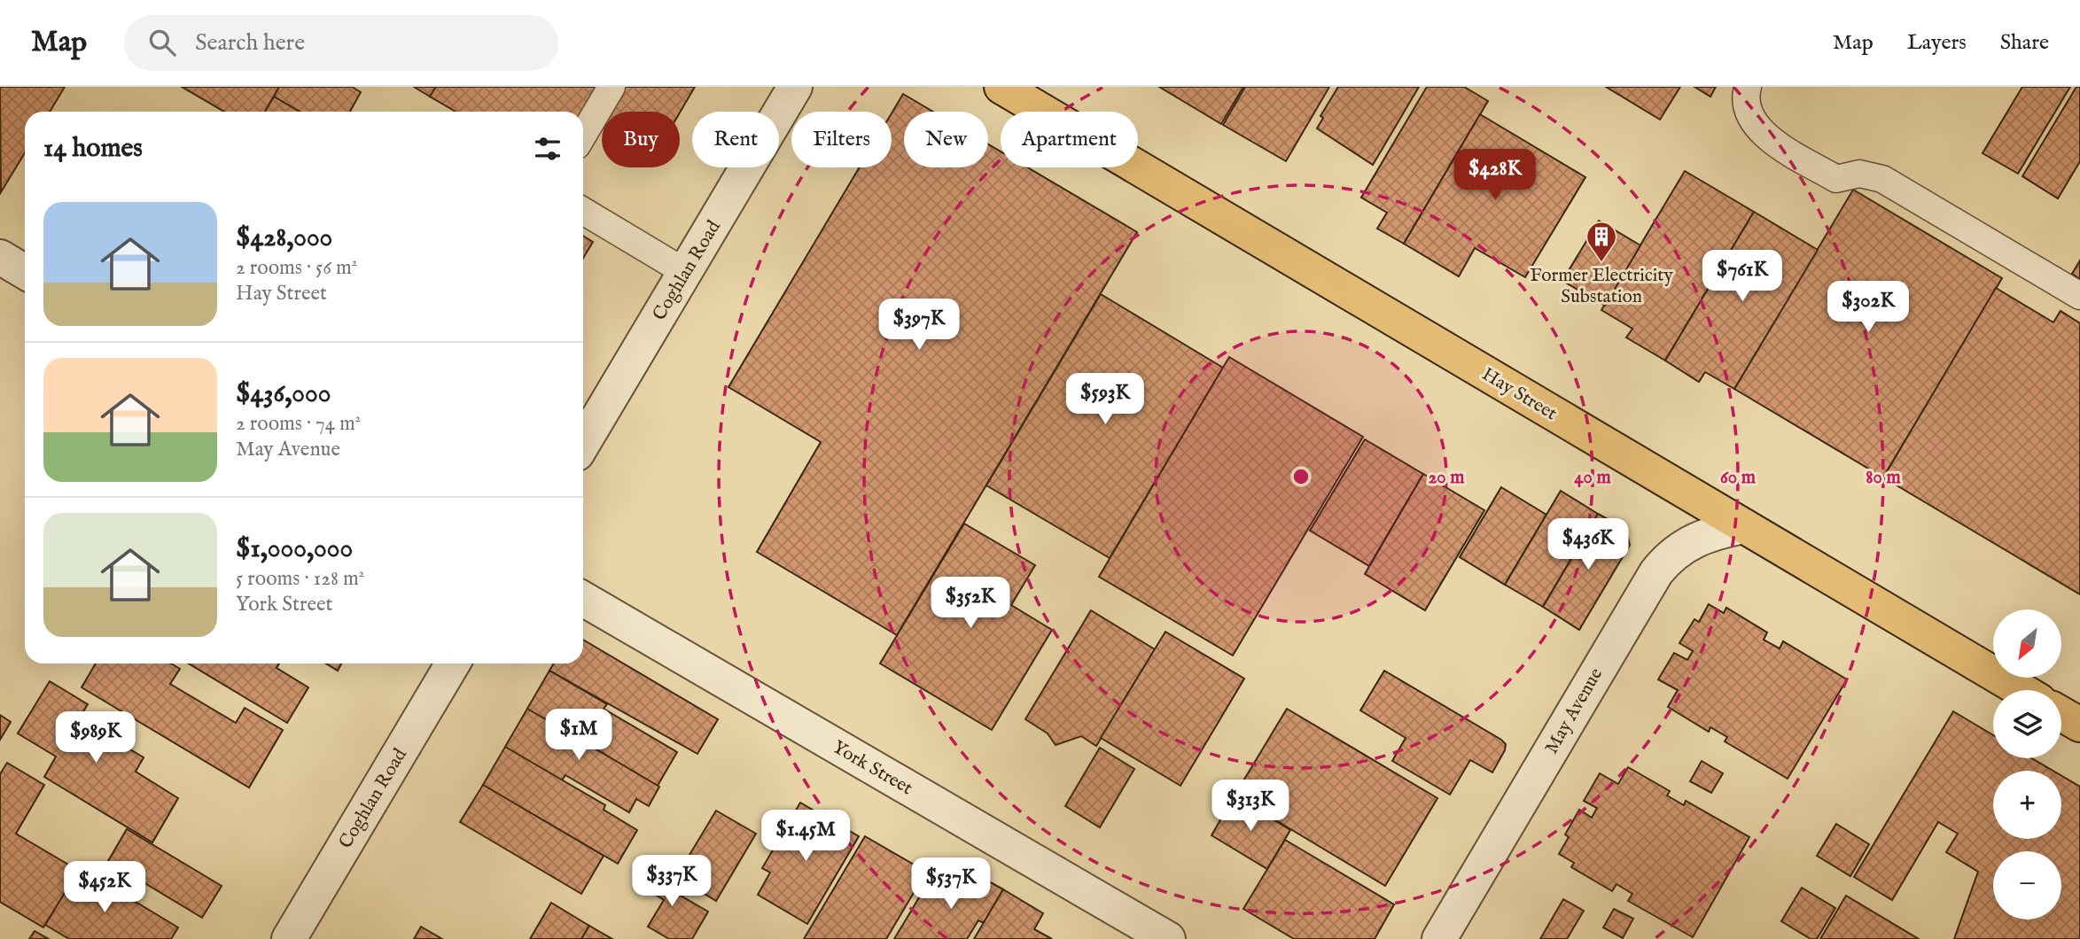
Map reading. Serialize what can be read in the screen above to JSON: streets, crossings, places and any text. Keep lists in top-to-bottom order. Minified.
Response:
{"streets":{"main road":["Hay Street"],"street":["Coghlan Road","May Avenue","York Street"]},"crossings":[["Hay Street","May Avenue"]],"places":{"building":["Former Electricity Substation"]},"north":"bottom left","page":{"header":"Map","search":"Search here","nav":["Map","Layers","Share"],"chip":["Buy","Rent","Filters","New","Apartment"],"heading":"14 homes","price":["$428K","$761K","$302K","$397K","$593K","$436K","$352K","$1M","$989K","$313K","$1.45M","$337K","$537K","$452K"],"list":[{"name":"$428,000","note":"2 rooms · 56 m² · Hay Street"},{"name":"$436,000","note":"2 rooms · 74 m² · May Avenue"},{"name":"$1,000,000","note":"5 rooms · 128 m² · York Street"}],"map_buttons":["+","−"]},"rings":["20 m","40 m","60 m","80 m"]}
